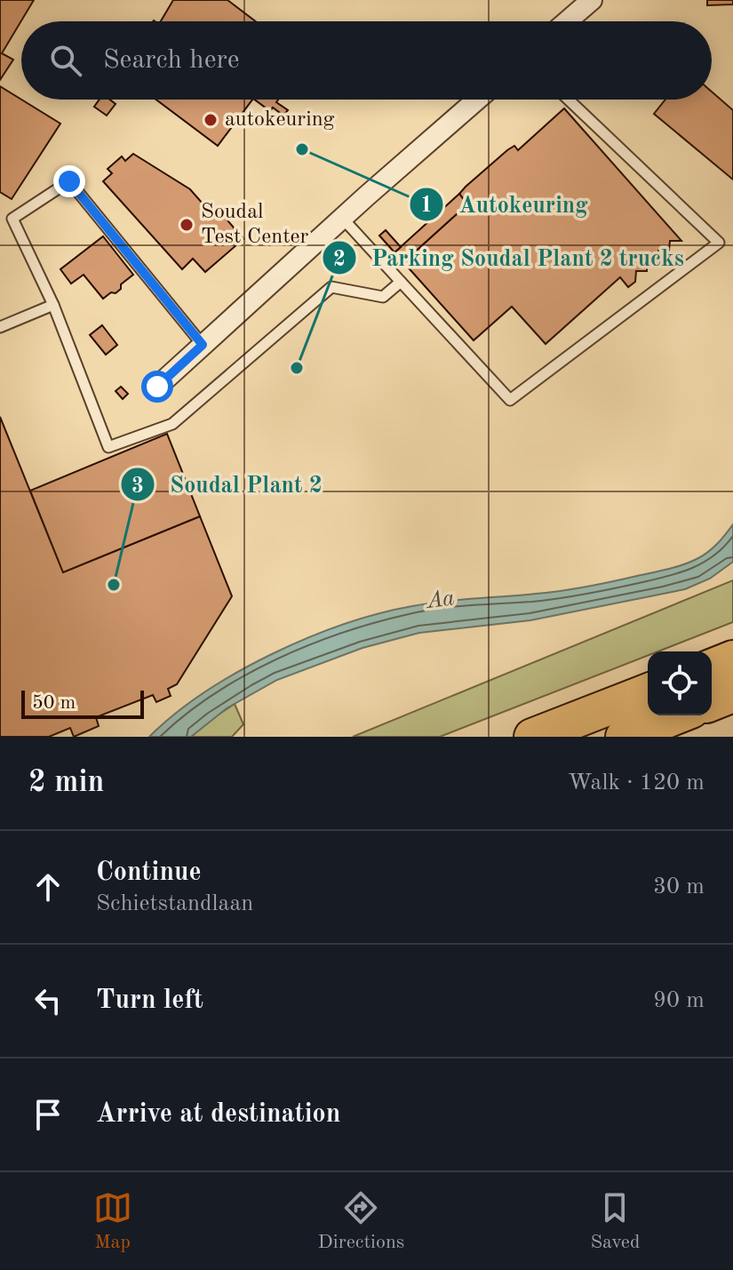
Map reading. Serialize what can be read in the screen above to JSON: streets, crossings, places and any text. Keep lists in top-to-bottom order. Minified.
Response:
{"water":["Aa"],"places":["autokeuring","Autokeuring","Soudal Test Center","Parking Soudal Plant 2 trucks","Soudal Plant 2"],"scale_bar":"50 m","page":{"search":"Search here","scale":"50 m","heading":["2 min","Walk · 120 m"],"list":[["Continue","Schietstandlaan","30 m"],["Turn left","90 m"],"Arrive at destination"],"nav":["Map","Directions","Saved"]}}
